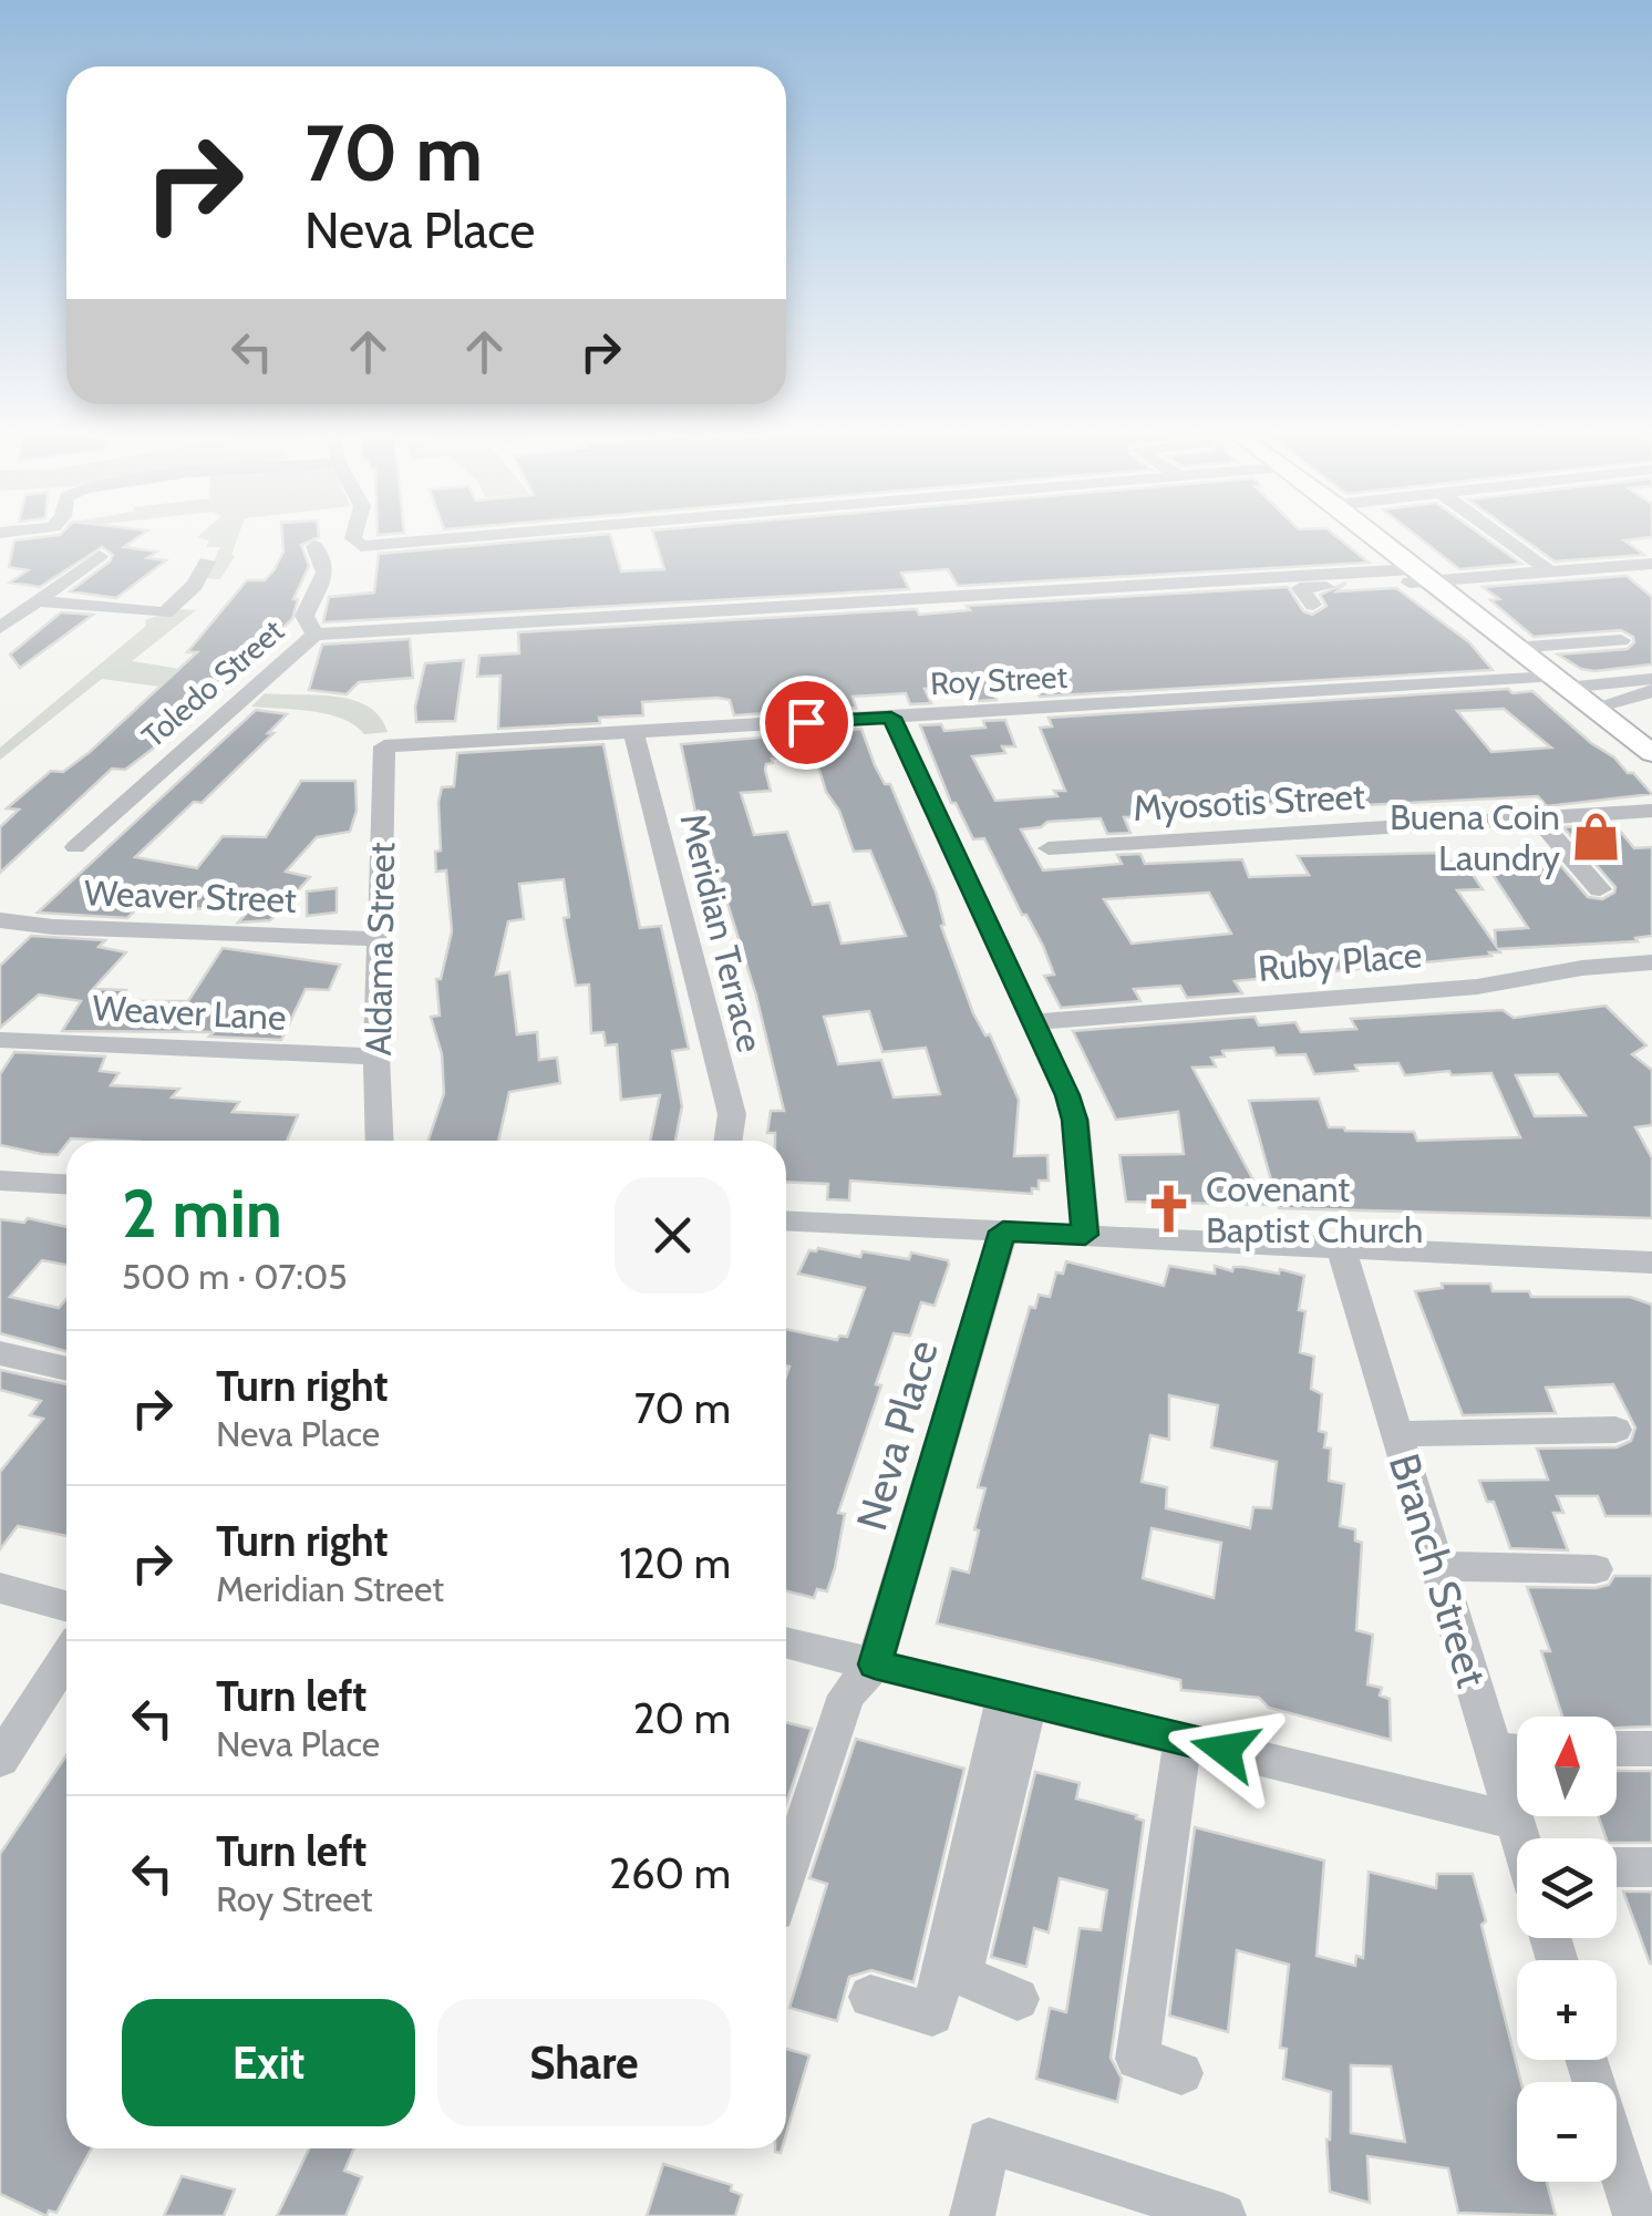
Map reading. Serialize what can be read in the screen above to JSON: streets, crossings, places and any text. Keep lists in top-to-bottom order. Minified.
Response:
{"streets":{"street":["Roy Street","Toledo Street","Myosotis Street","Weaver Street","Meridian Terrace","Aldama Street","Ruby Place","Weaver Lane","Neva Place","Branch Street"]},"crossings":[["Roy Street","Meridian Terrace"],["Roy Street","Aldama Street"],["Weaver Street","Aldama Street"],["Aldama Street","Weaver Lane"]],"places":{"shop":["Buena Coin Laundry"],"church":["Covenant Baptist Church"]},"north":"top","page":{"turn":["70 m","Neva Place"],"heading":["2 min","500 m · 07:05"],"list":[{"name":"Turn right","note":"Neva Place","value":"70 m"},{"name":"Turn right","note":"Meridian Street","value":"120 m"},{"name":"Turn left","note":"Neva Place","value":"20 m"},{"name":"Turn left","note":"Roy Street","value":"260 m"}],"map_buttons":["+","−"],"buttons":["Exit","Share"]}}
